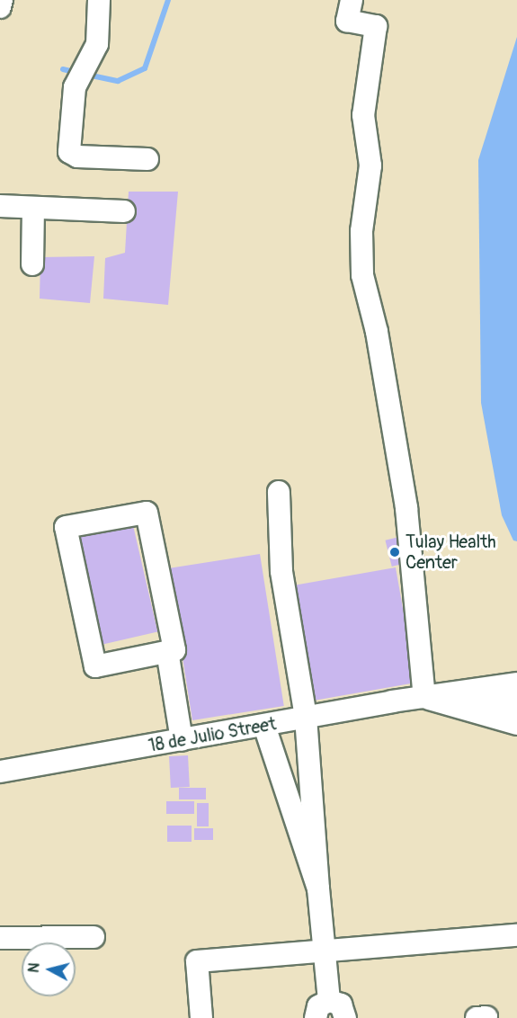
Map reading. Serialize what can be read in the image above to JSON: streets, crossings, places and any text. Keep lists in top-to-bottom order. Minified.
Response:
{"streets":{"street":["18 de Julio Street"]},"places":["Tulay Health Center"],"north":"left"}
